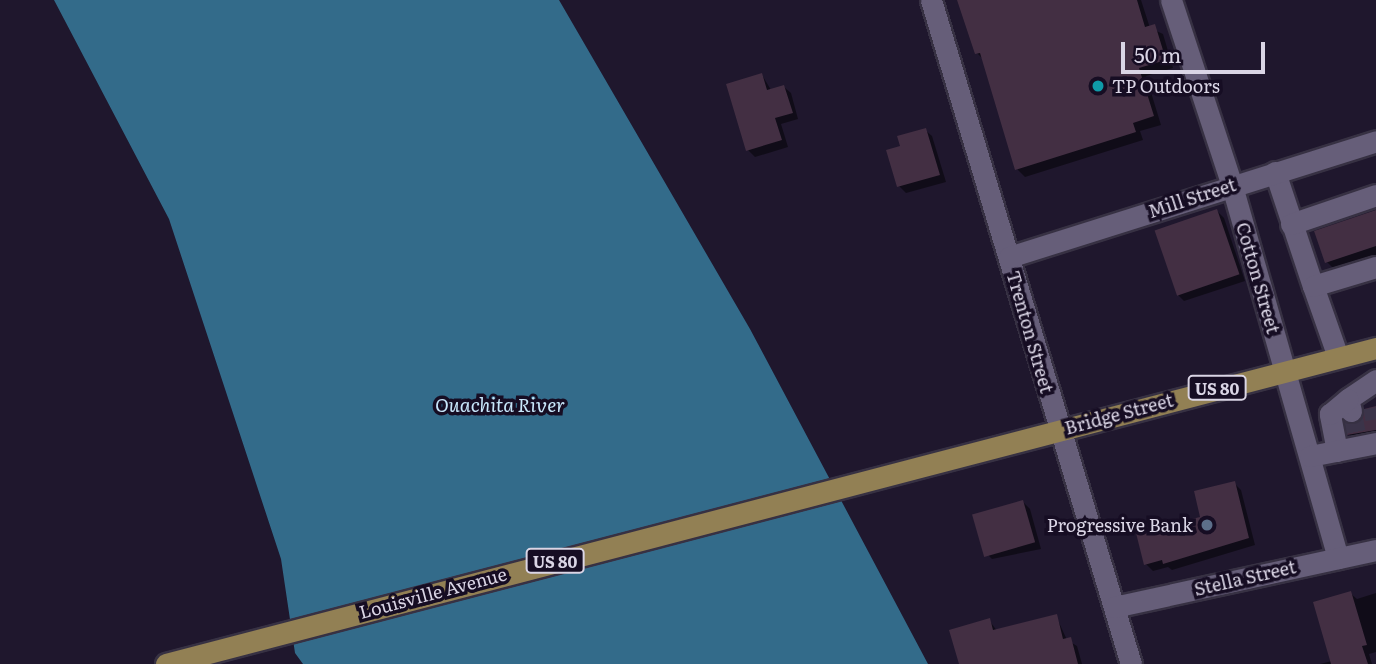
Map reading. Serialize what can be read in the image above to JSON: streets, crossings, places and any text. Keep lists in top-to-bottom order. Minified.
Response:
{"streets":{"main road":["US 80","Bridge Street","Louisville Avenue"],"street":["Mill Street","Cotton Street","Trenton Street","Stella Street"]},"crossings":[["Mill Street","Cotton Street"],["Mill Street","Trenton Street"],["Cotton Street","Bridge Street"],["Cotton Street","Stella Street"],["Trenton Street","Bridge Street"],["Trenton Street","Stella Street"],["Bridge Street","Louisville Avenue"]],"water":["Ouachita River"],"places":["TP Outdoors","Progressive Bank"],"scale_bar":"50 m"}
